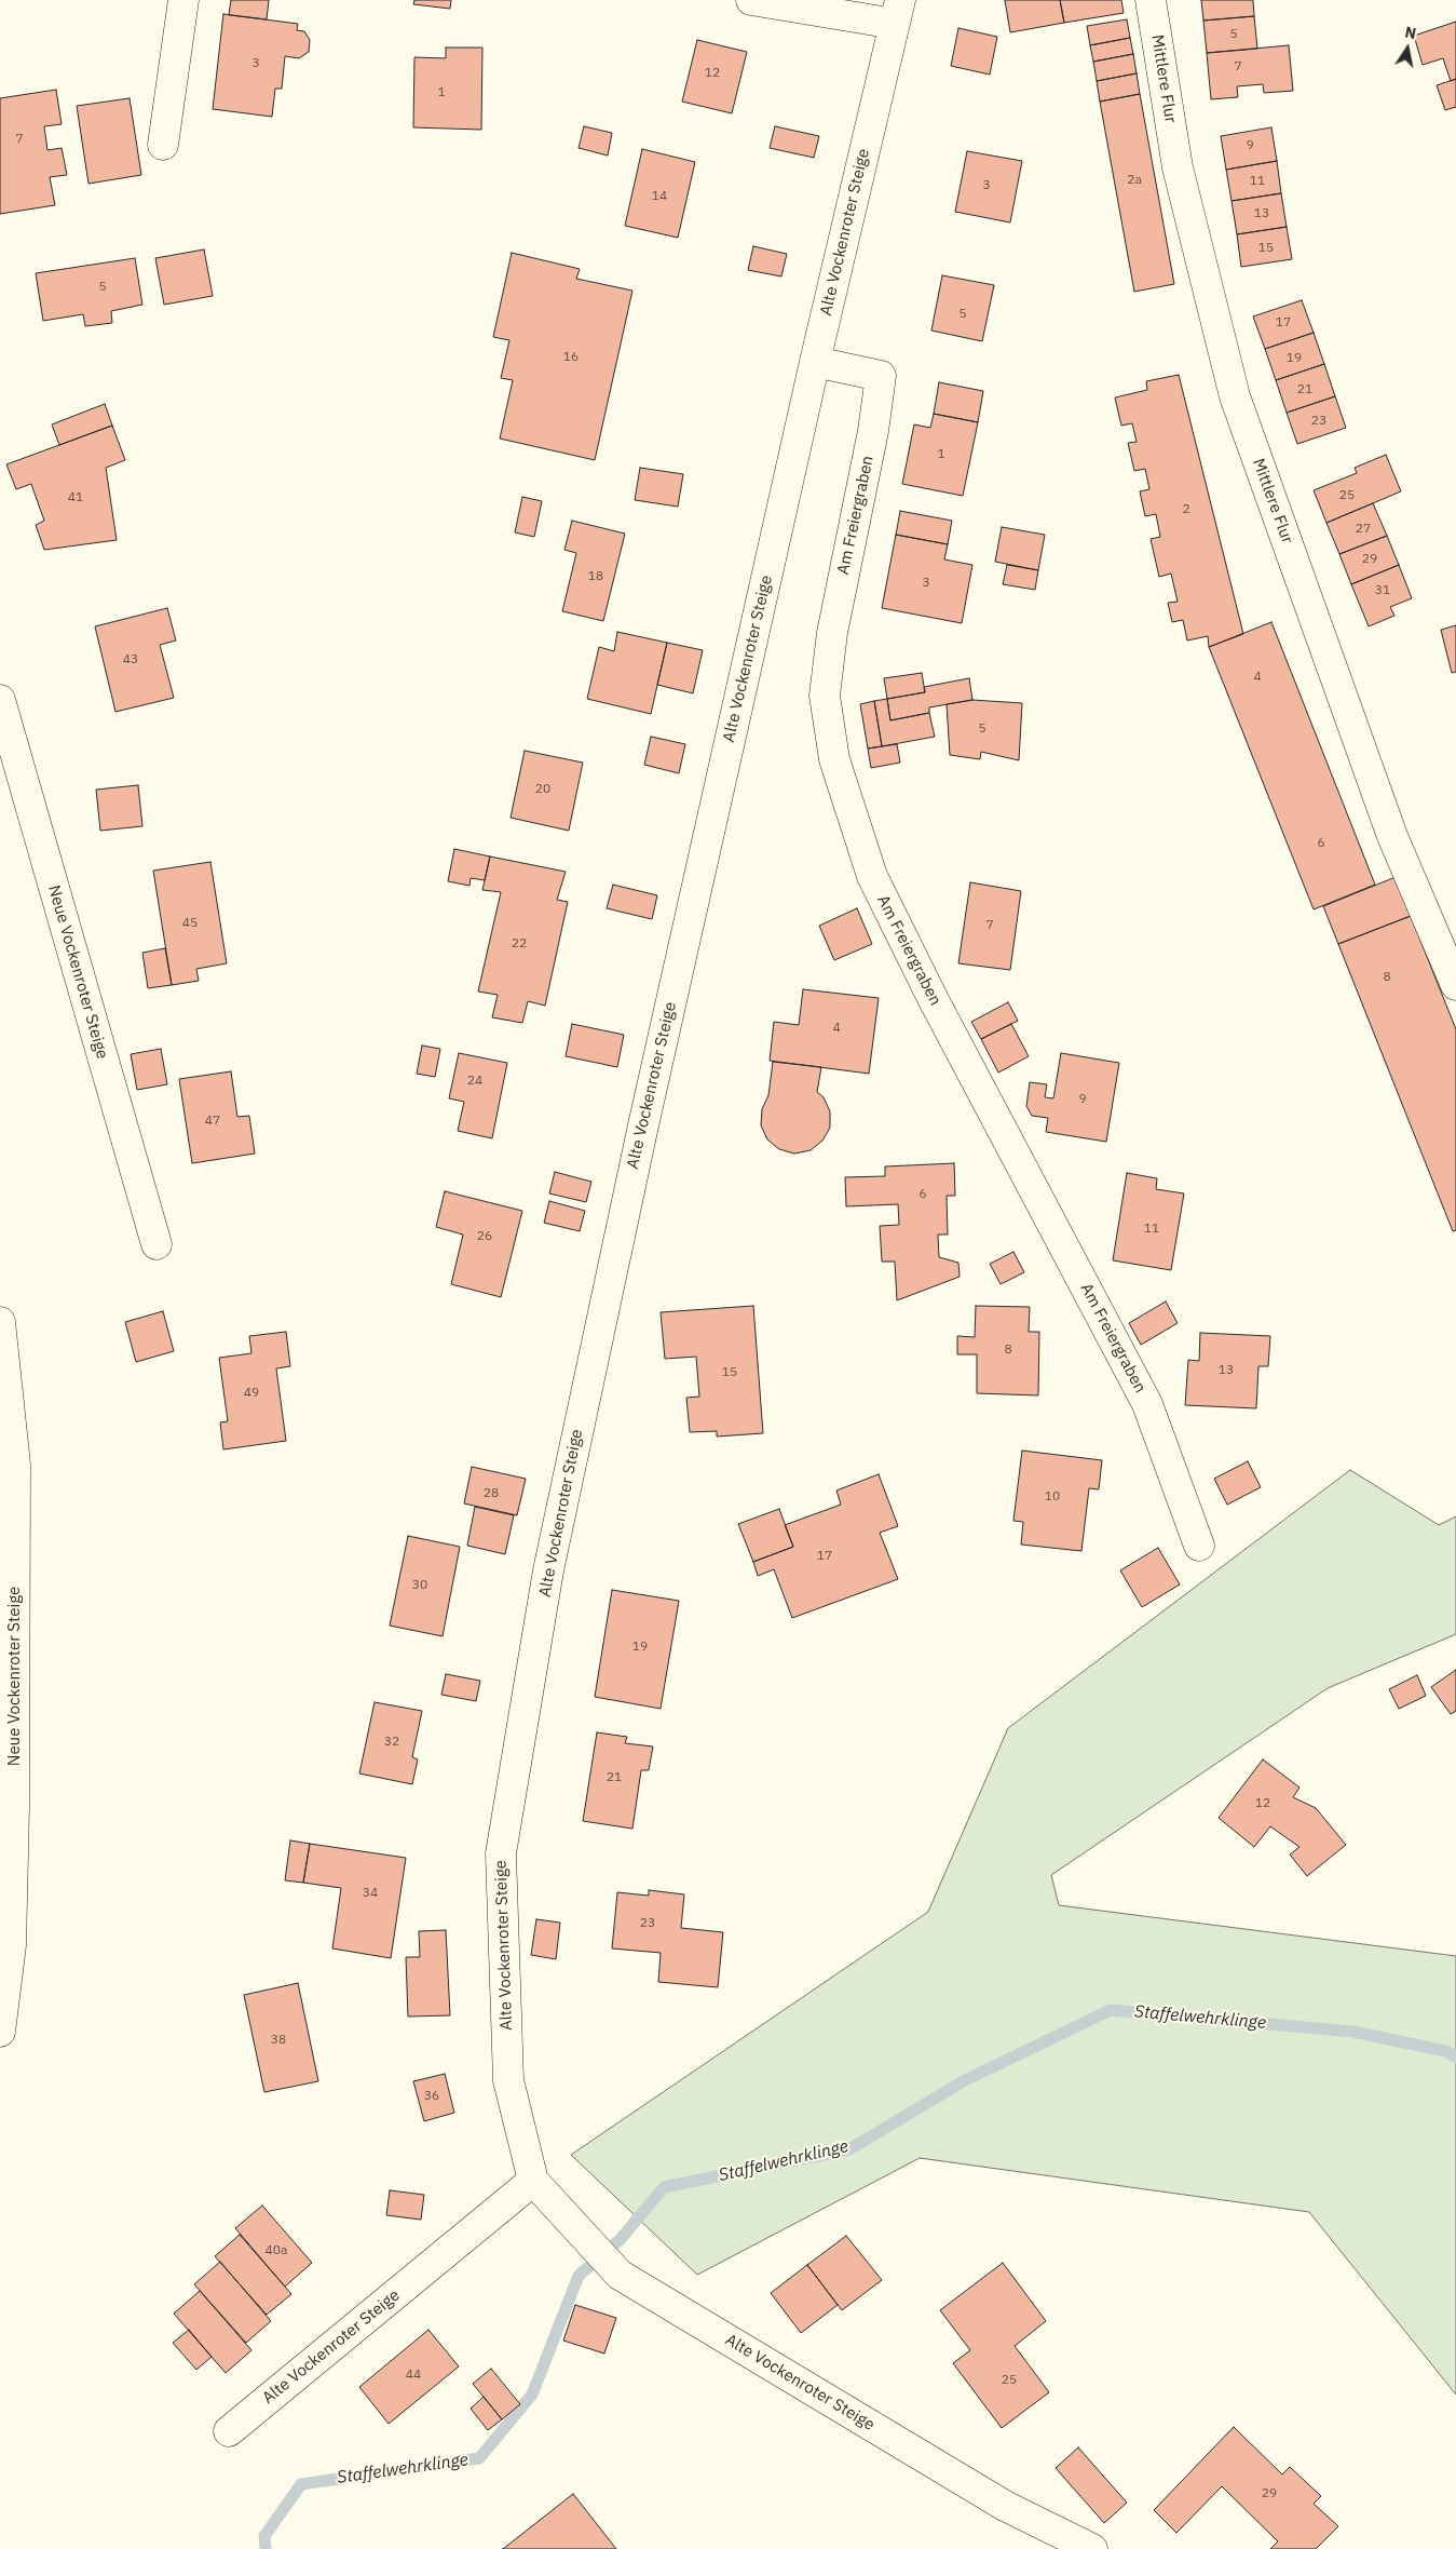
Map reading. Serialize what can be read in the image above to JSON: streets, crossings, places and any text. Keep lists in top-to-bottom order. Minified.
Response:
{"streets":{"street":["Mittlere Flur","Alte Vockenroter Steige","Am Freiergraben","Neue Vockenroter Steige"]},"crossings":[["Alte Vockenroter Steige","Am Freiergraben"]],"water":["Staffelwehrklinge"],"house_numbers":["5","3","7","12","1","7","9","2a","11","3","14","13","15","5","5","17","16","19","21","23","1","25","41","2","27","29","18","3","31","43","4","5","20","6","45","7","22","8","4","24","9","47","6","11","26","8","13","15","49","28","10","17","30","19","32","21","12","34","23","38","36","40a","44","25","29"],"north":"top"}
